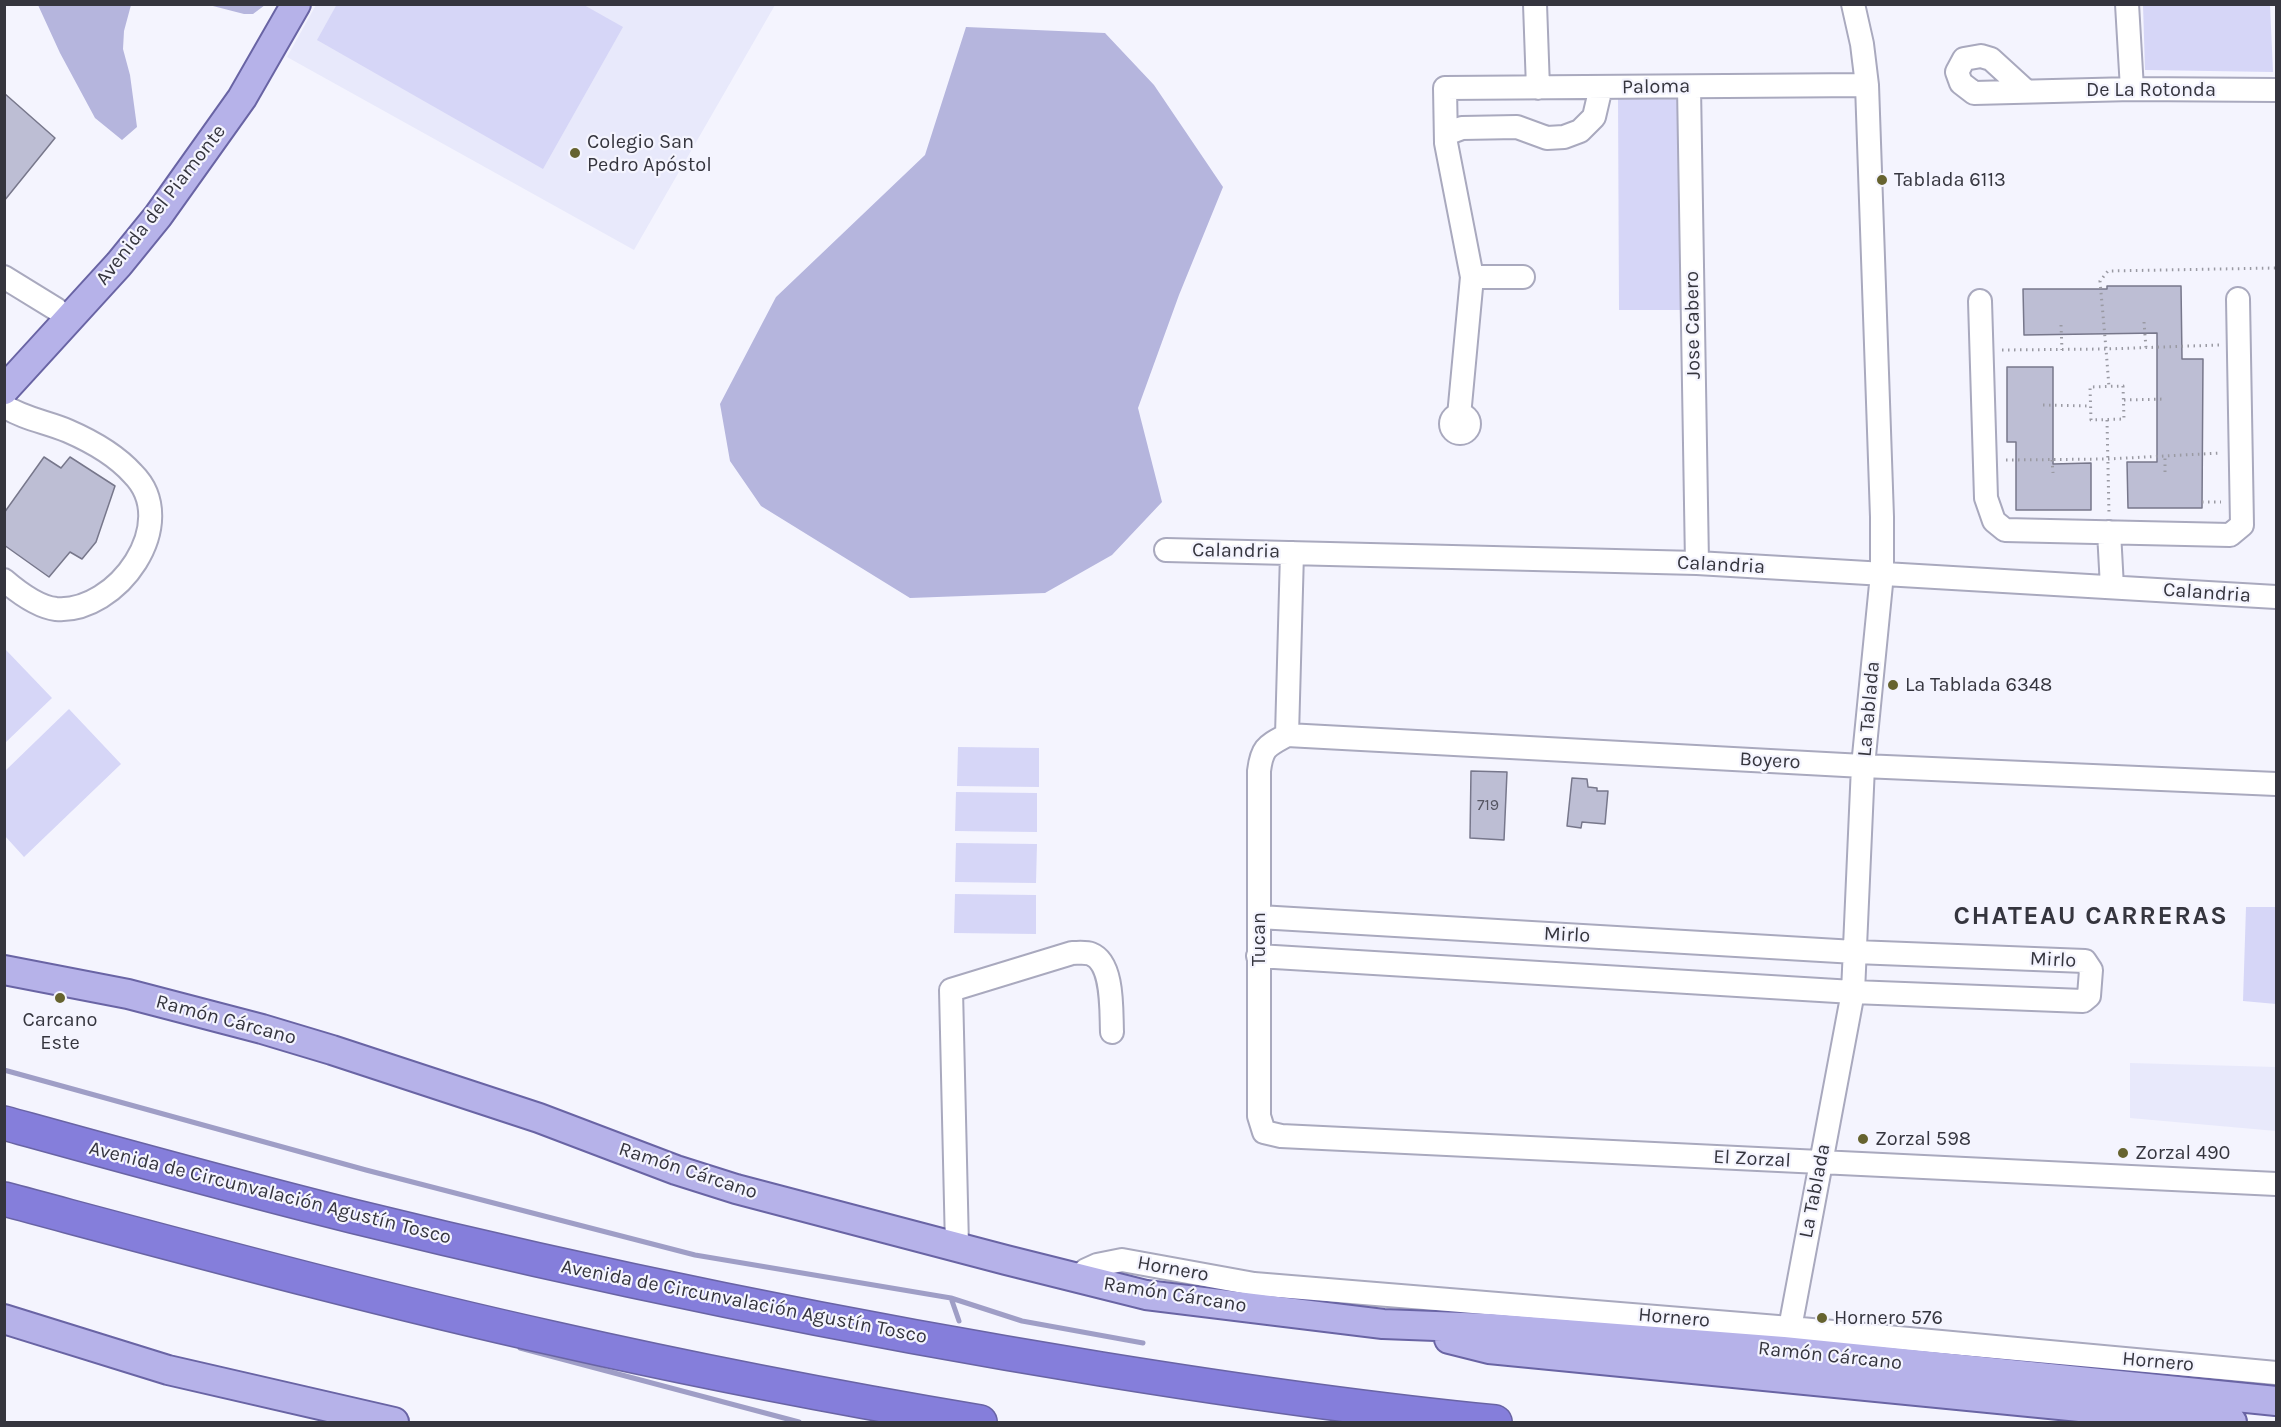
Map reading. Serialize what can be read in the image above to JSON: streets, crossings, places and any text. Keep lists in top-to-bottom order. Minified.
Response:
{"streets":{"highway":["Avenida de Circunvalación Agustín Tosco"],"main road":["Avenida del Piamonte","Ramón Cárcano"],"street":["Paloma","De La Rotonda","Jose Cabero","Calandria","La Tablada","Boyero","Mirlo","Tucan","El Zorzal","Hornero"]},"crossings":[["Paloma","Jose Cabero"],["Paloma","La Tablada"],["Jose Cabero","Calandria"],["Calandria","La Tablada"],["La Tablada","Boyero"],["La Tablada","Mirlo"],["La Tablada","El Zorzal"],["La Tablada","Hornero"],["Boyero","Tucan"],["Mirlo","Tucan"],["Tucan","El Zorzal"],["Ramón Cárcano","Hornero"]],"districts":["CHATEAU CARRERAS"],"places":["Colegio San Pedro Apóstol","Tablada 6113","La Tablada 6348","Carcano Este","Zorzal 598","Zorzal 490","Hornero 576"],"house_numbers":["719"]}
